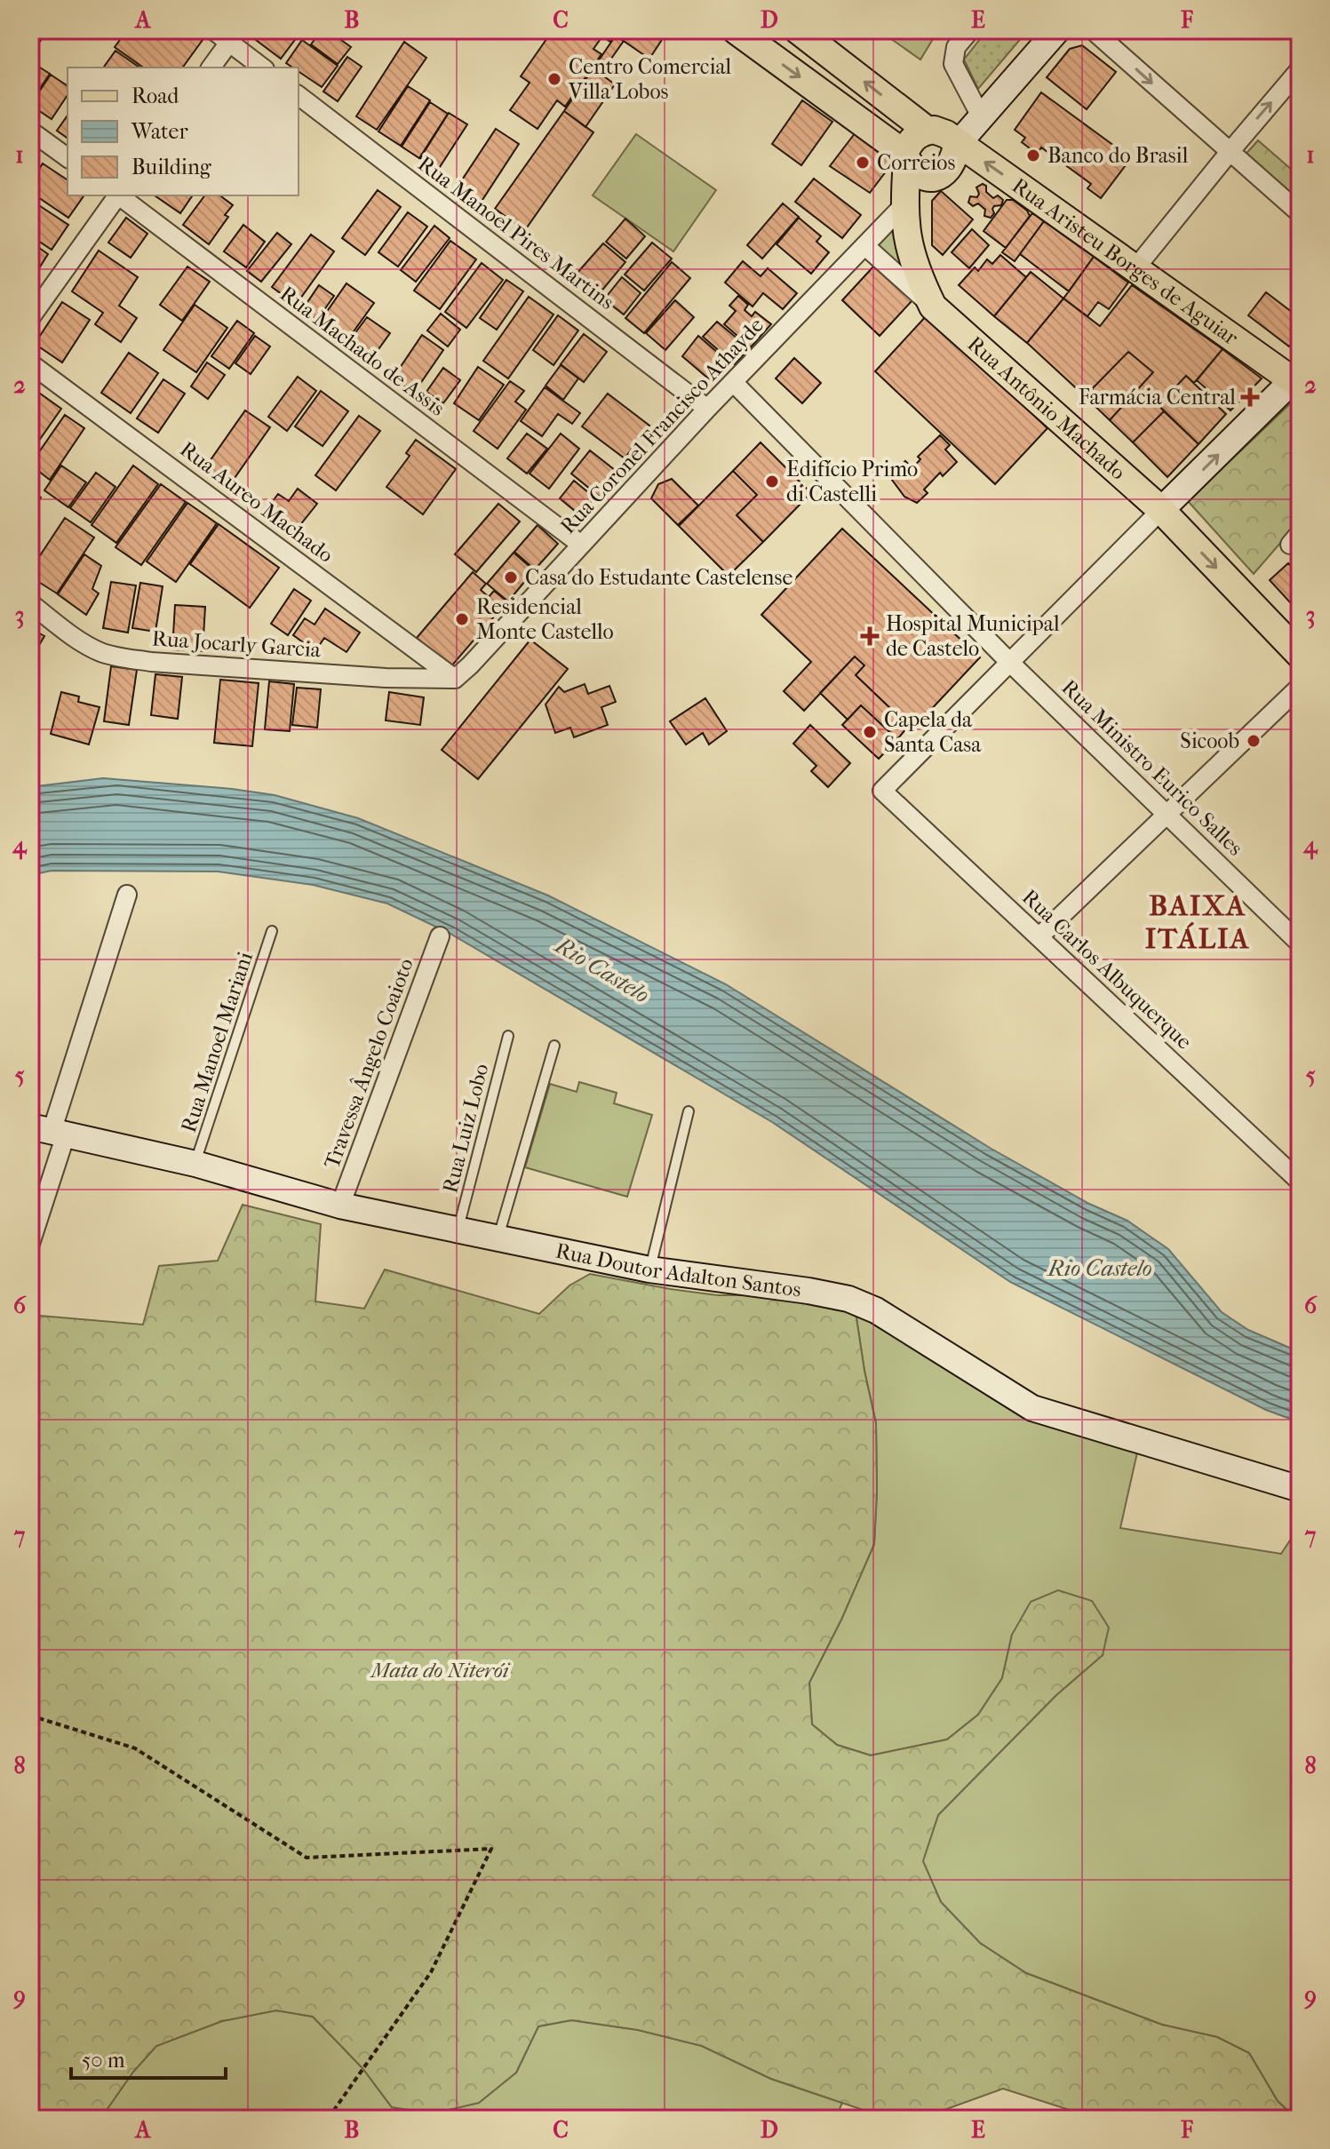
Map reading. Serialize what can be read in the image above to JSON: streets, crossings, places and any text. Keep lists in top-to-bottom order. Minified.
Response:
{"streets":{"main road":["Rua Aristeu Borges de Aguiar","Rua Antônio Machado","Rua Doutor Adalton Santos"],"street":["Rua Manoel Pires Martins","Rua Machado de Assis","Rua Coronel Francisco Athayde","Rua Aureo Machado","Rua Jocarly Garcia","Rua Ministro Eurico Salles","Rua Carlos Albuquerque","Travessa Ângelo Coaioto"],"lane":["Rua Manoel Mariani","Rua Luiz Lobo"]},"crossings":[["Rua Manoel Pires Martins","Rua Coronel Francisco Athayde"],["Rua Aristeu Borges de Aguiar","Rua Antônio Machado"],["Rua Machado de Assis","Rua Coronel Francisco Athayde"],["Rua Antônio Machado","Rua Coronel Francisco Athayde"],["Rua Coronel Francisco Athayde","Rua Aureo Machado"],["Rua Coronel Francisco Athayde","Rua Jocarly Garcia"],["Rua Coronel Francisco Athayde","Rua Ministro Eurico Salles"],["Rua Aureo Machado","Rua Jocarly Garcia"],["Rua Ministro Eurico Salles","Rua Carlos Albuquerque"],["Rua Manoel Mariani","Rua Doutor Adalton Santos"],["Travessa Ângelo Coaioto","Rua Doutor Adalton Santos"],["Rua Luiz Lobo","Rua Doutor Adalton Santos"]],"one_way":["Rua Aristeu Borges de Aguiar"],"districts":["BAIXA ITÁLIA"],"water":["Rio Castelo"],"parks":["Mata do Niterói"],"places":{"other":["Centro Comercial Villa Lobos","Banco do Brasil","Correios","Edifício Primo di Castelli","Casa do Estudante Castelense","Residencial Monte Castello","Capela da Santa Casa","Sicoob"],"health":["Farmácia Central","Hospital Municipal de Castelo"]},"legend":["Road","Water","Building"],"scale_bar":"50 m","grid":{"columns":["A","B","C","D","E","F"],"rows":["1","2","3","4","5","6","7","8","9"]}}
